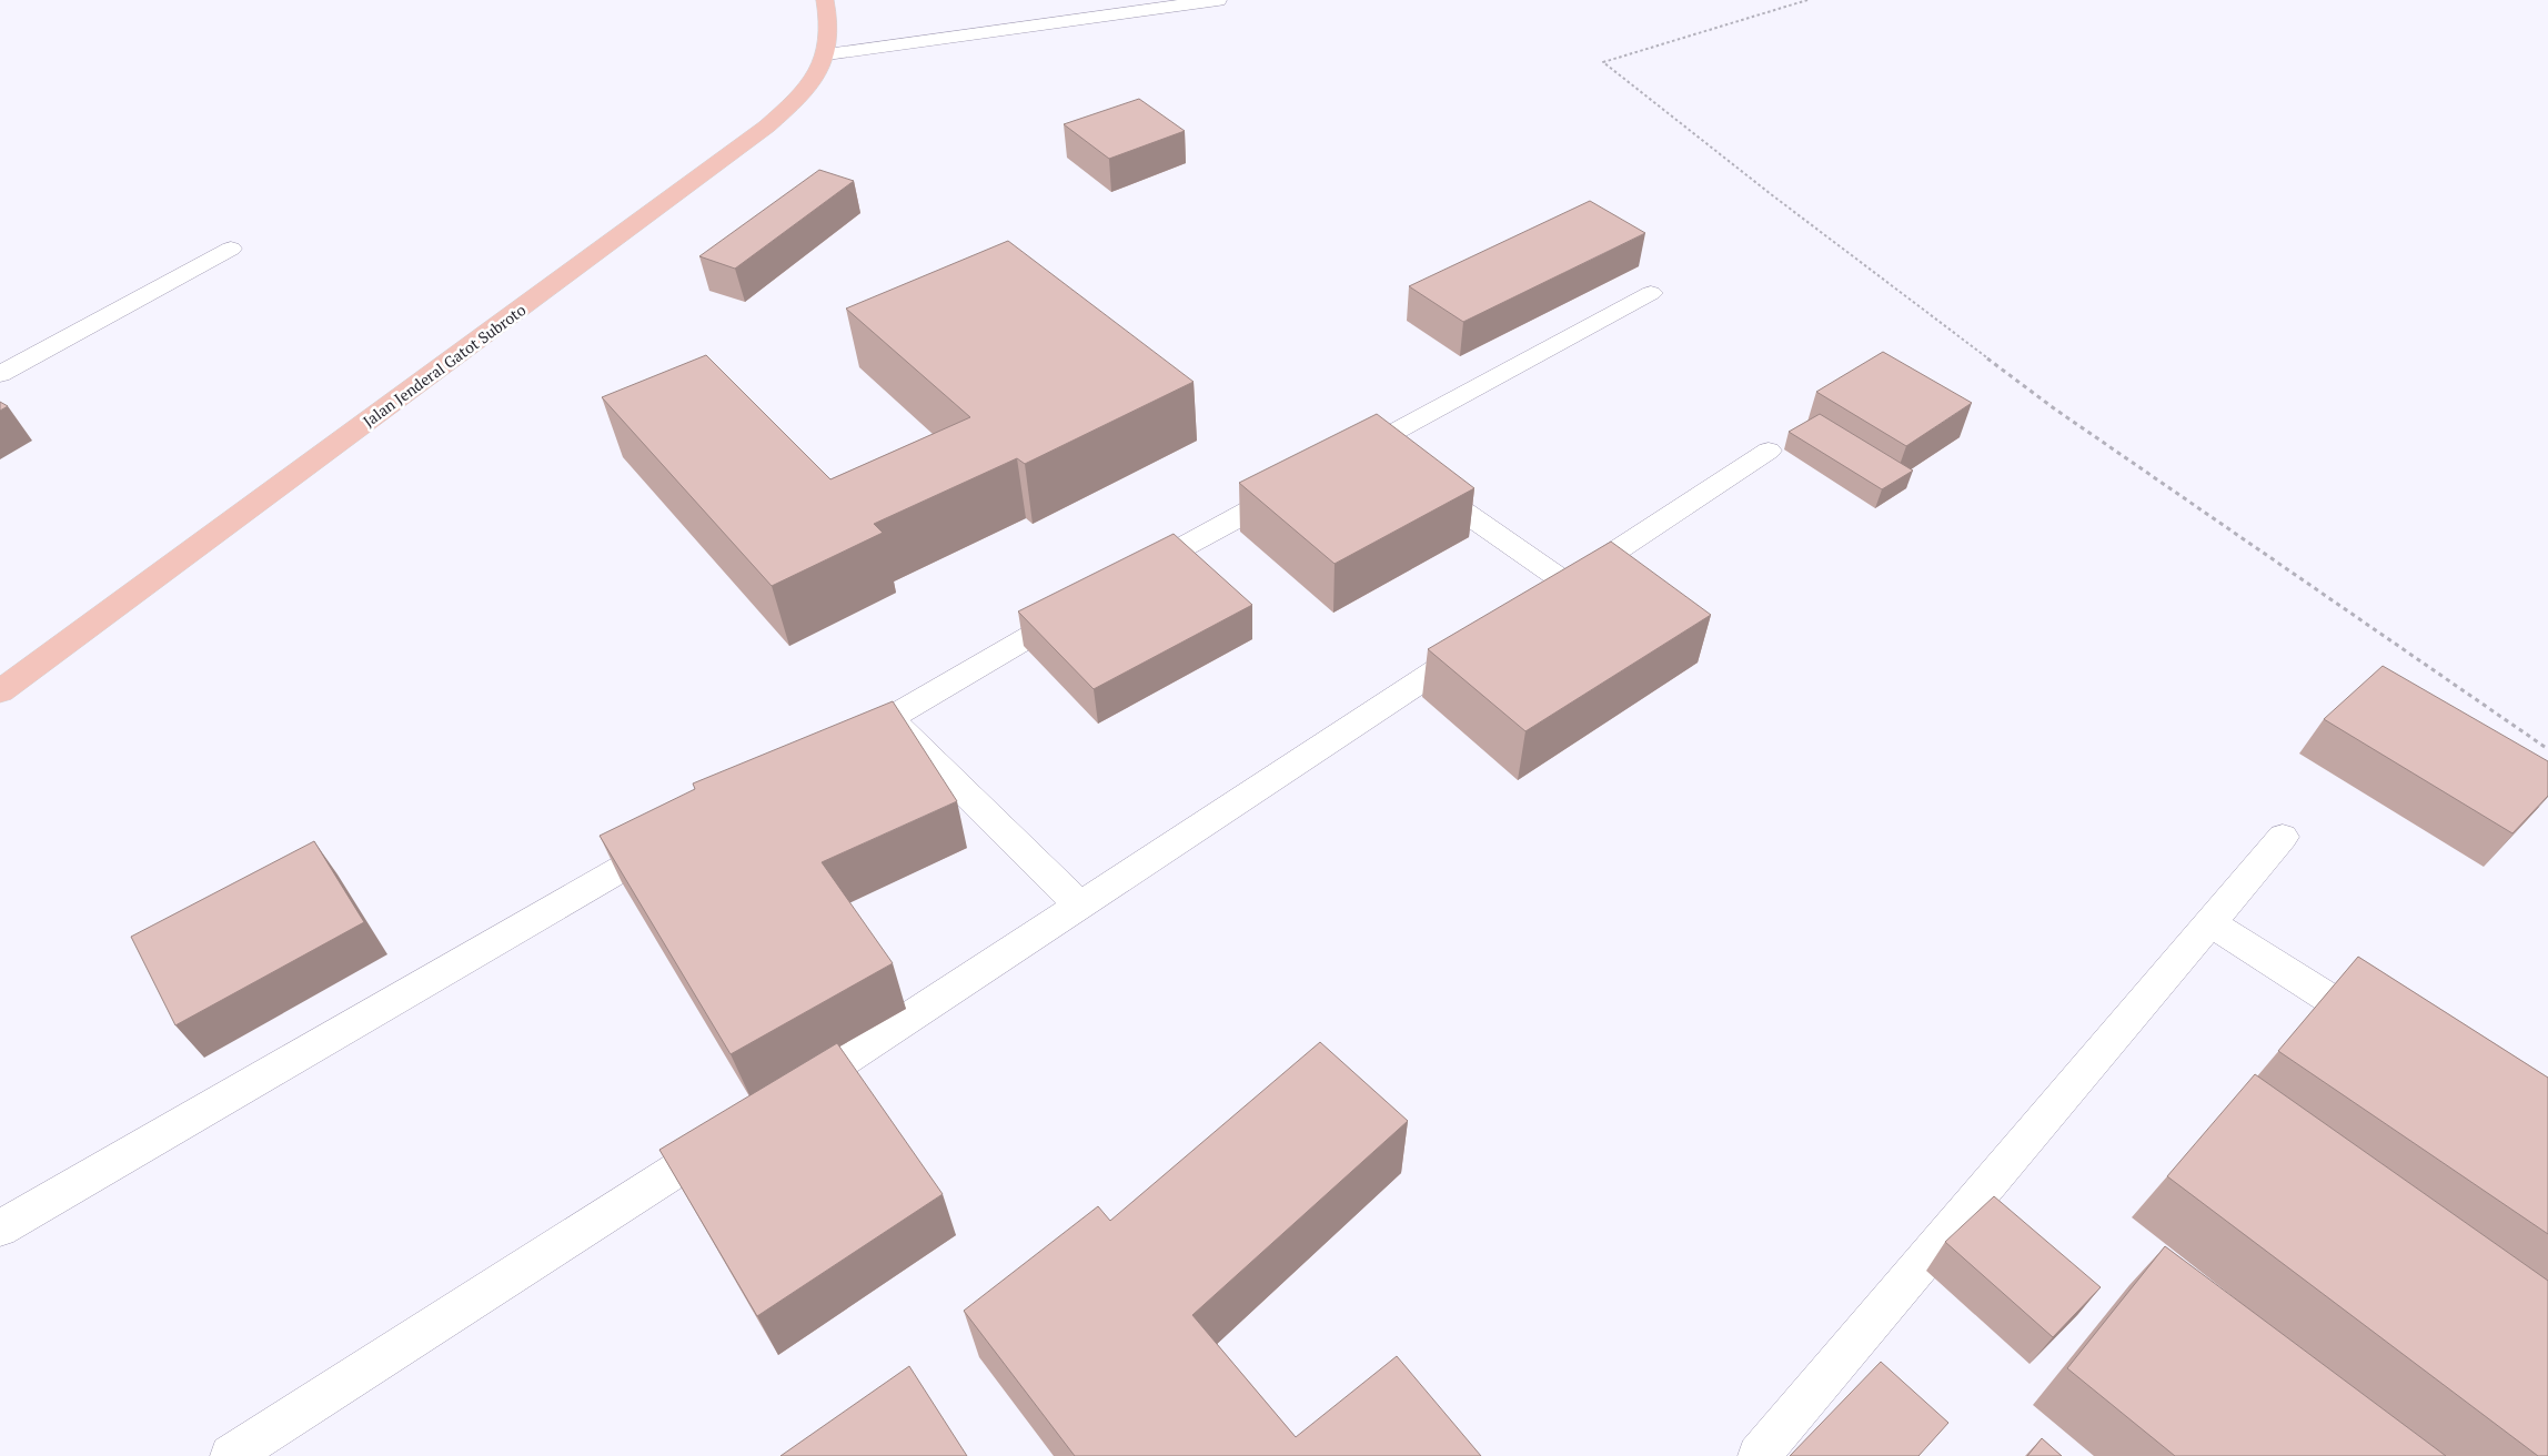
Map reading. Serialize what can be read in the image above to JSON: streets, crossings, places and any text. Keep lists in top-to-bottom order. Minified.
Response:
{"streets":{"main road":["Jalan Jenderal Gatot Subroto"]}}
